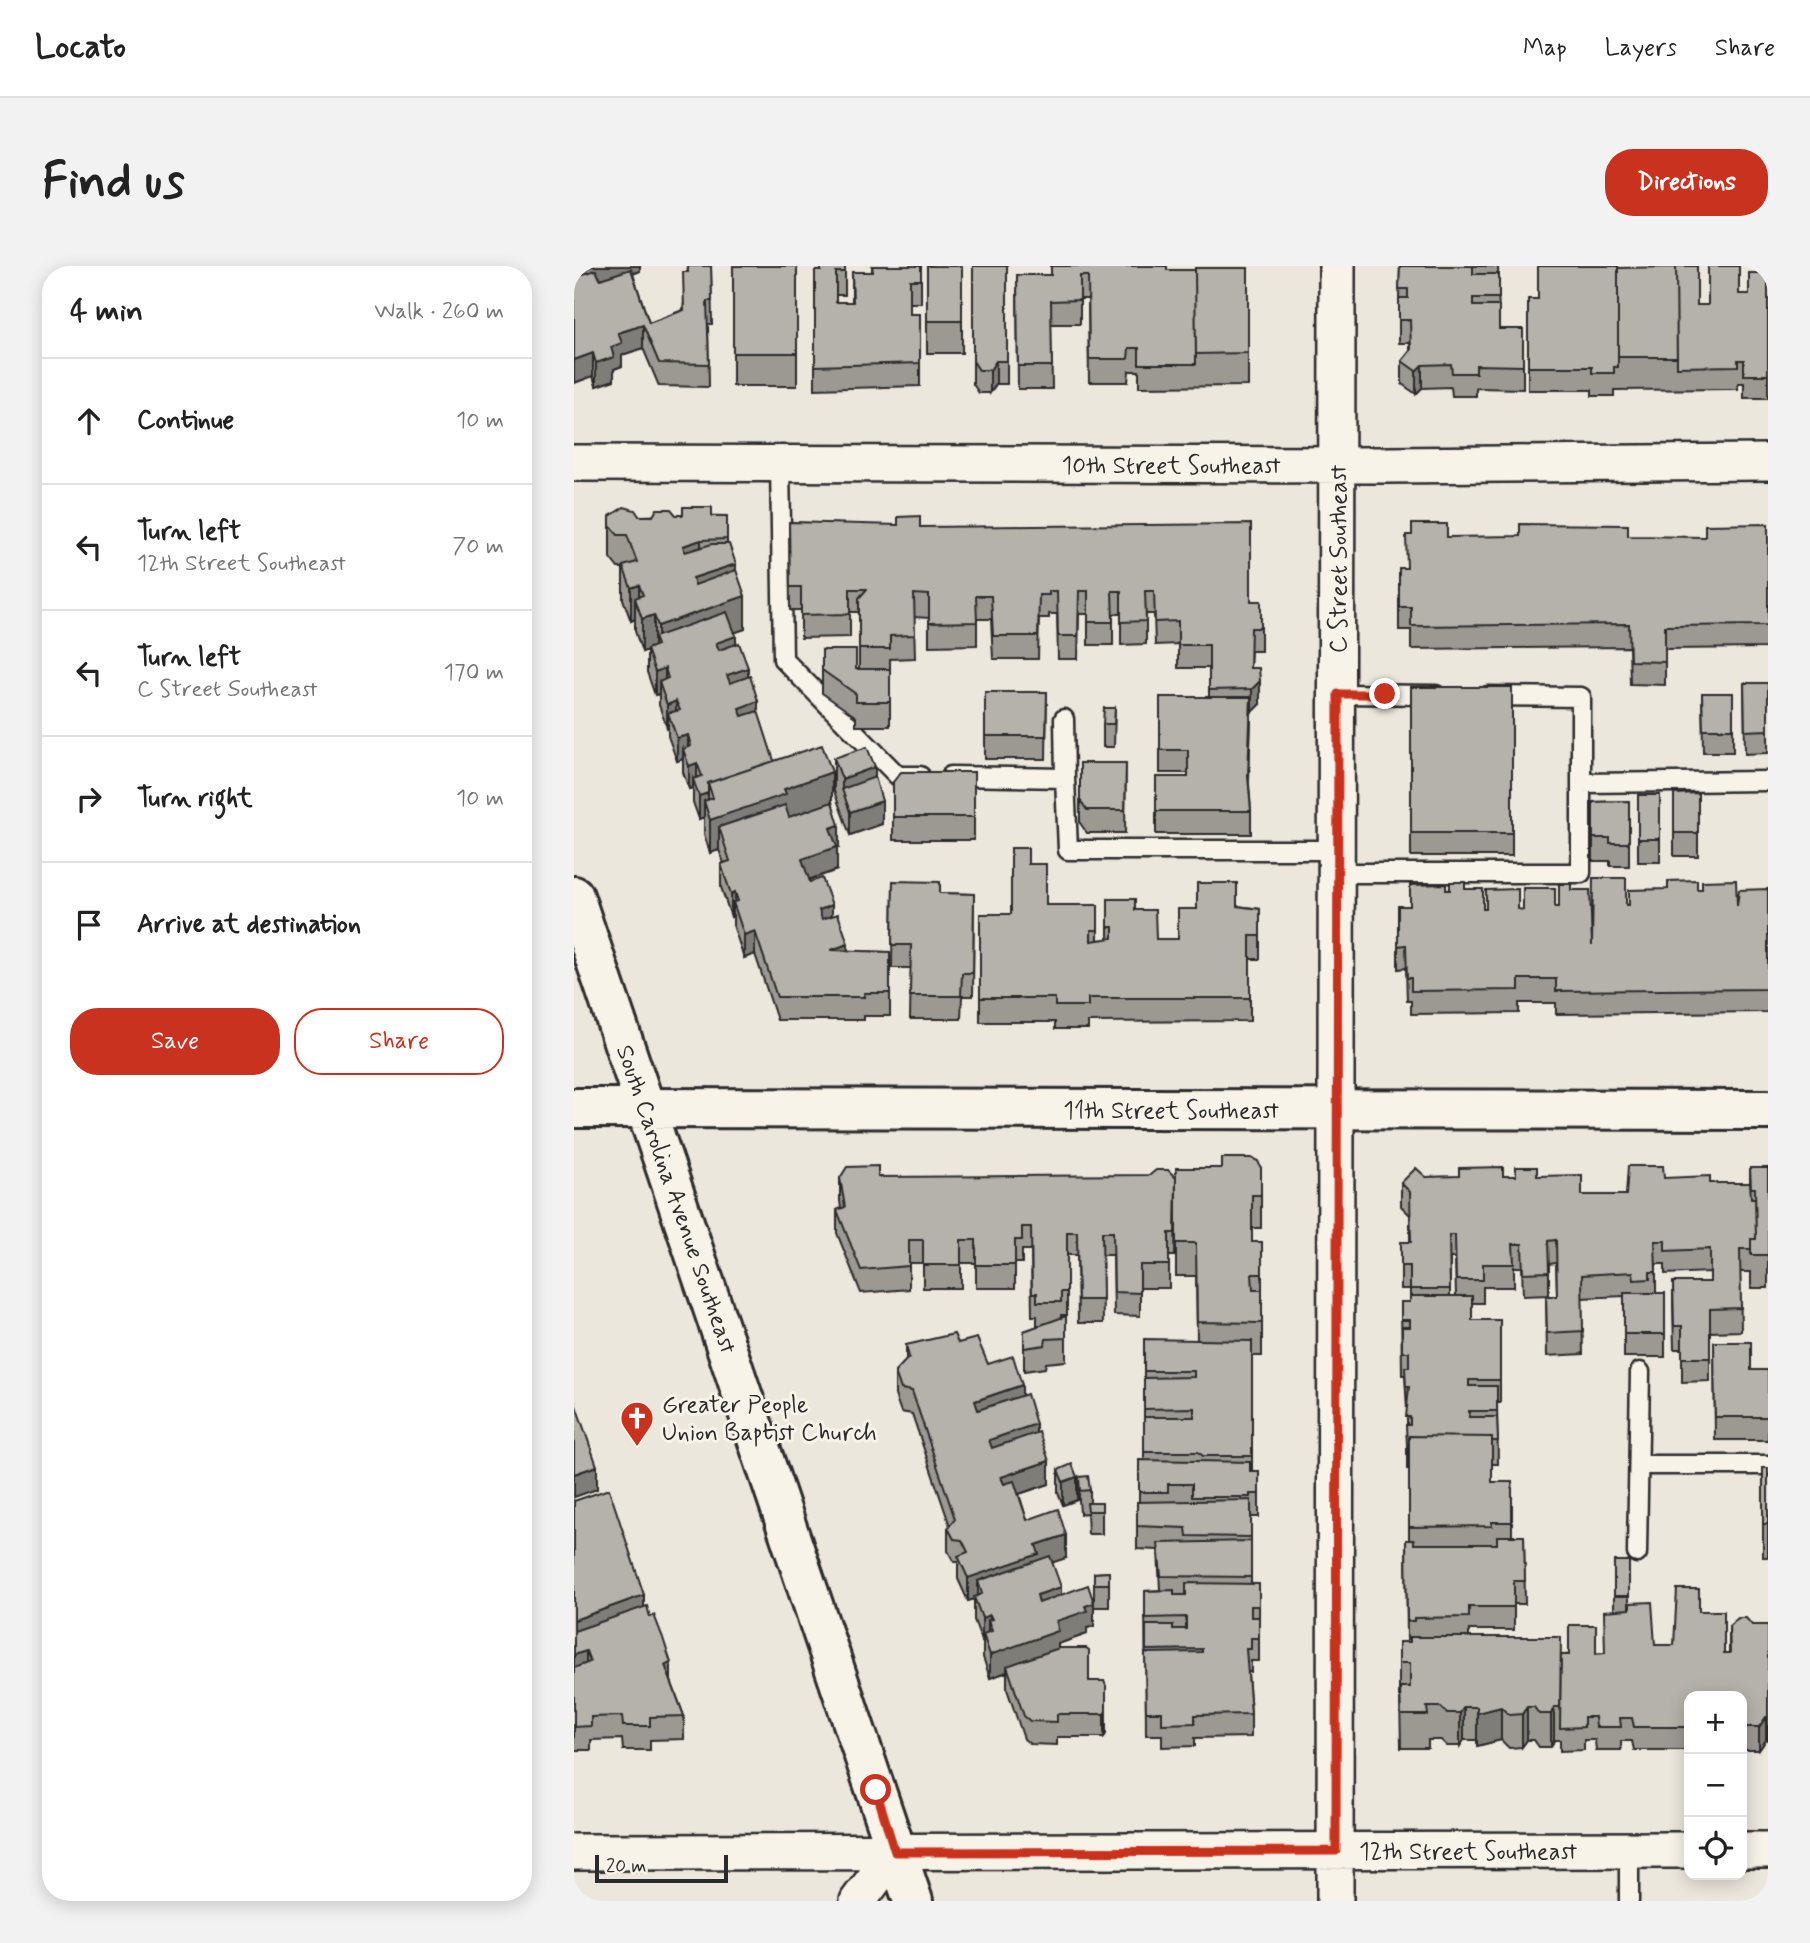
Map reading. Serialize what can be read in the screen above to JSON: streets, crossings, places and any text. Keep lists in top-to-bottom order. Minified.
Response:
{"streets":{"main road":["11th Street Southeast","South Carolina Avenue Southeast"],"street":["10th Street Southeast","C Street Southeast","12th Street Southeast"]},"crossings":[["10th Street Southeast","C Street Southeast"],["C Street Southeast","11th Street Southeast"],["C Street Southeast","12th Street Southeast"],["11th Street Southeast","South Carolina Avenue Southeast"],["South Carolina Avenue Southeast","12th Street Southeast"]],"places":{"church":["Greater People Union Baptist Church"]},"scale_bar":"20 m","page":{"header":"Locato","nav":["Map","Layers","Share"],"buttons":["Directions",["Save","Share"]],"title":"Find us","heading":["4 min","Walk · 260 m"],"list":[["Continue","10 m"],["Turn left","12th Street Southeast","70 m"],["Turn left","C Street Southeast","170 m"],["Turn right","10 m"],"Arrive at destination"],"map_buttons":["+","−"],"scale":"20 m"}}
